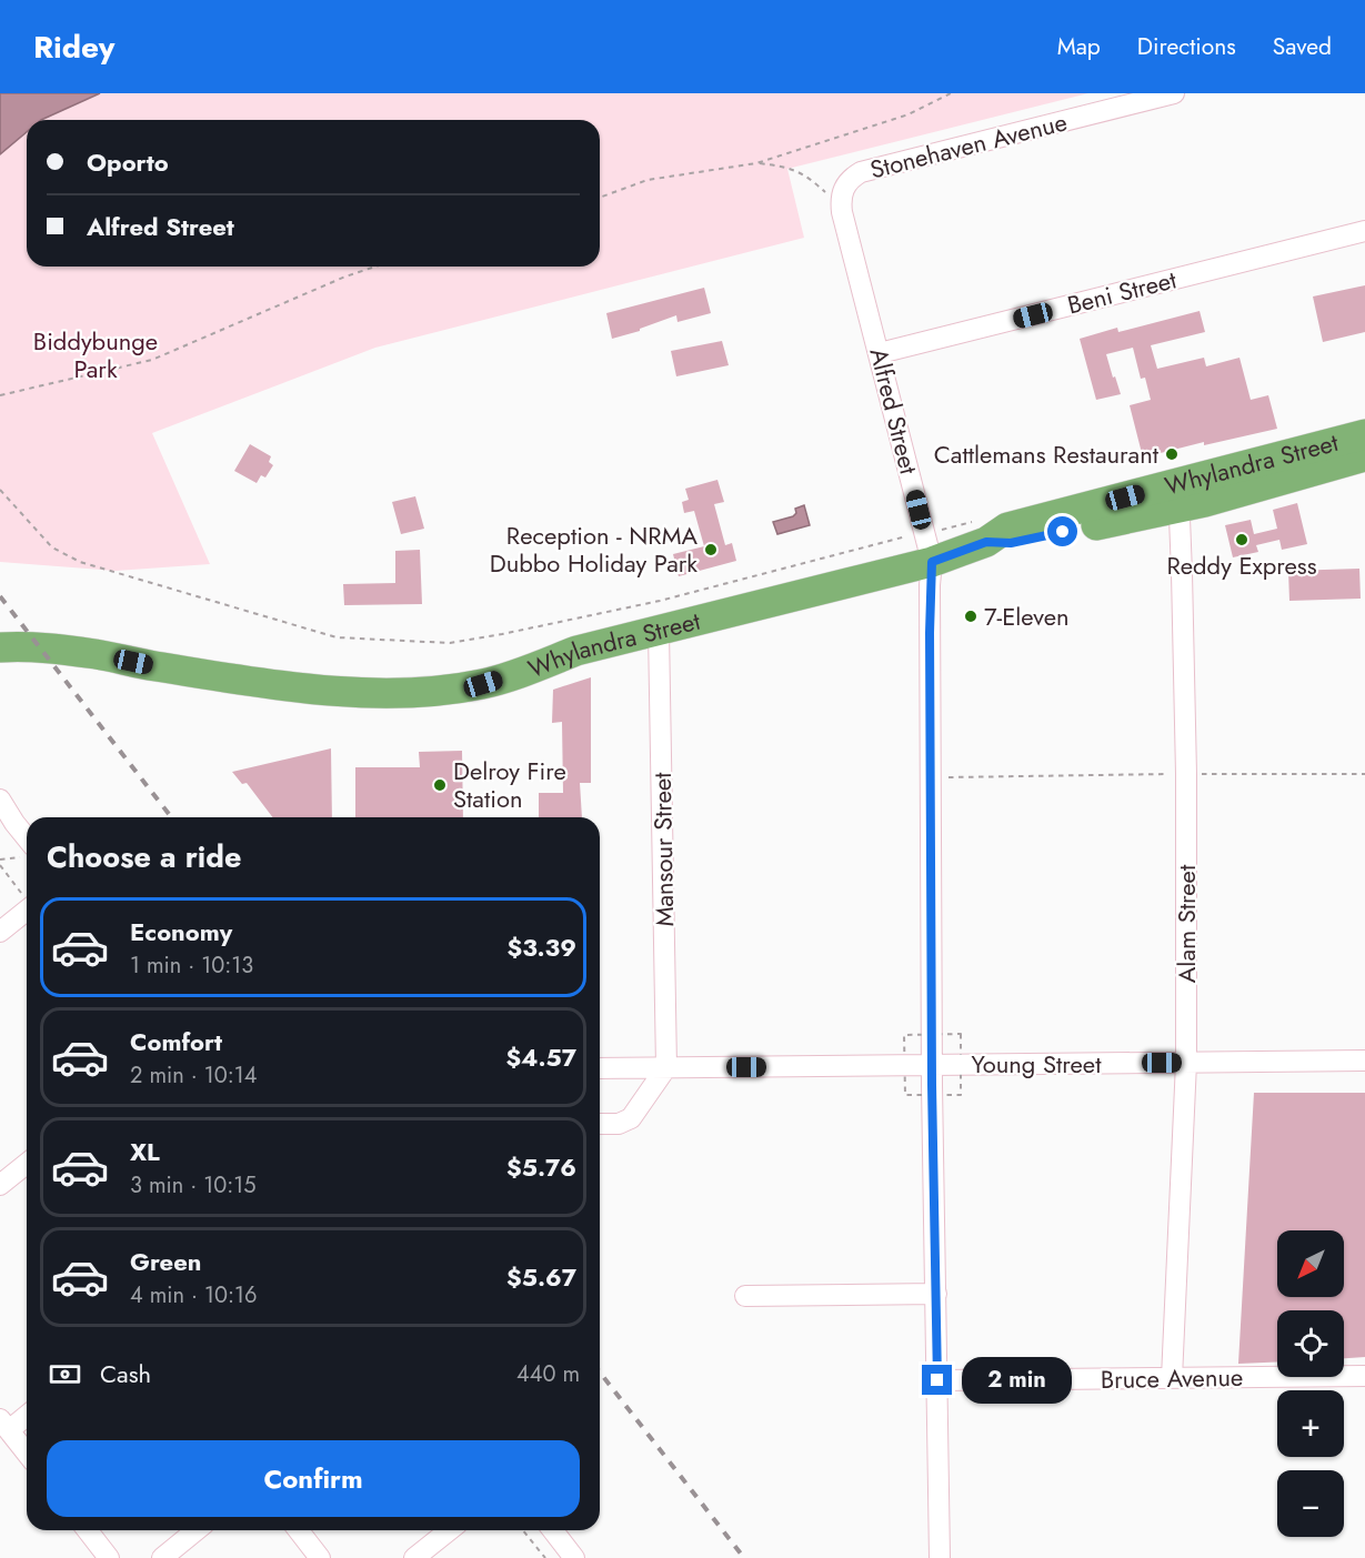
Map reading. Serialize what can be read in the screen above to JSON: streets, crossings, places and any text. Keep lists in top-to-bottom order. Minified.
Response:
{"streets":{"highway":["Whylandra Street"],"street":["Stonehaven Avenue","Beni Street","Alfred Street","Mansour Street","Alam Street","Young Street","Bruce Avenue"]},"crossings":[["Stonehaven Avenue","Alfred Street"],["Beni Street","Alfred Street"],["Alfred Street","Whylandra Street"],["Alfred Street","Young Street"],["Alfred Street","Bruce Avenue"],["Whylandra Street","Mansour Street"],["Whylandra Street","Alam Street"],["Mansour Street","Young Street"],["Alam Street","Young Street"],["Alam Street","Bruce Avenue"]],"parks":["Biddybunge Park"],"places":["Cattlemans Restaurant","Reddy Express","Reception - NRMA Dubbo Holiday Park","7-Eleven","Delroy Fire Station"],"north":"bottom left","page":{"header":"Ridey","nav":["Map","Directions","Saved"],"banner":["Oporto","Alfred Street"],"heading":"Choose a ride","list":[{"name":"Economy","note":"1 min · 10:13","value":"$3.39"},{"name":"Comfort","note":"2 min · 10:14","value":"$4.57"},{"name":"XL","note":"3 min · 10:15","value":"$5.76"},{"name":"Green","note":"4 min · 10:16","value":"$5.67"}],"map_buttons":["+","−"],"pay":["Cash","440 m"],"bubble":"2 min","buttons":"Confirm"}}
